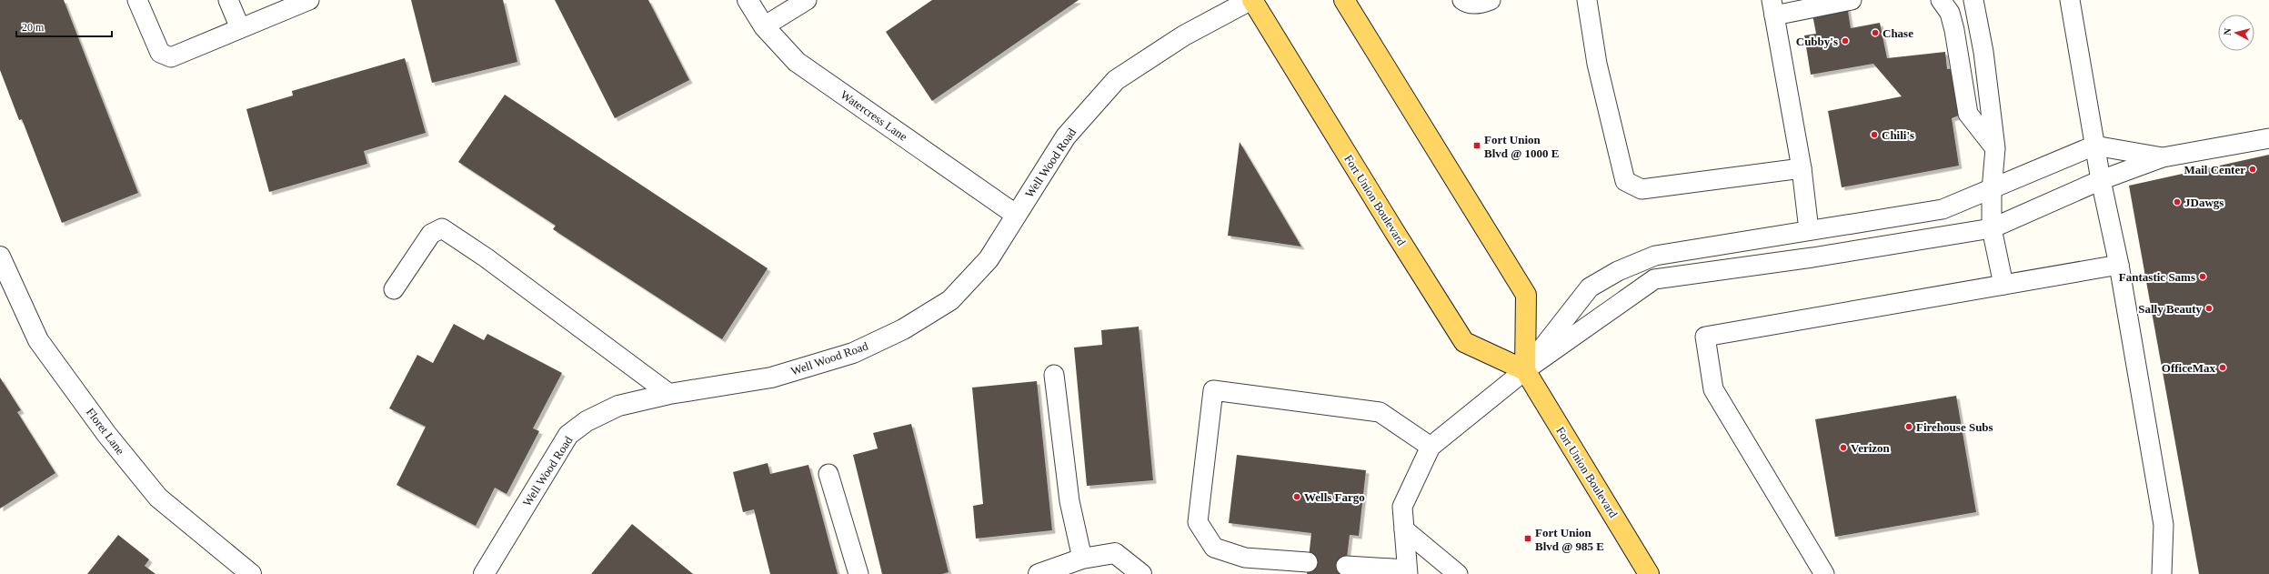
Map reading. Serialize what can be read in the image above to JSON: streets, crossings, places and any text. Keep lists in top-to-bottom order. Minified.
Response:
{"streets":{"main road":["Fort Union Boulevard"],"street":["Watercress Lane","Well Wood Road","Floret Lane"]},"crossings":[["Watercress Lane","Well Wood Road"],["Well Wood Road","Fort Union Boulevard"]],"places":{"other":["Chase","Cubby's","Chili's","Mail Center","JDawgs","Fantastic Sams","Sally Beauty","OfficeMax","Firehouse Subs","Verizon","Wells Fargo"],"transit":["Fort Union Blvd @ 1000 E","Fort Union Blvd @ 985 E"]},"scale_bar":"20 m","north":"left"}
